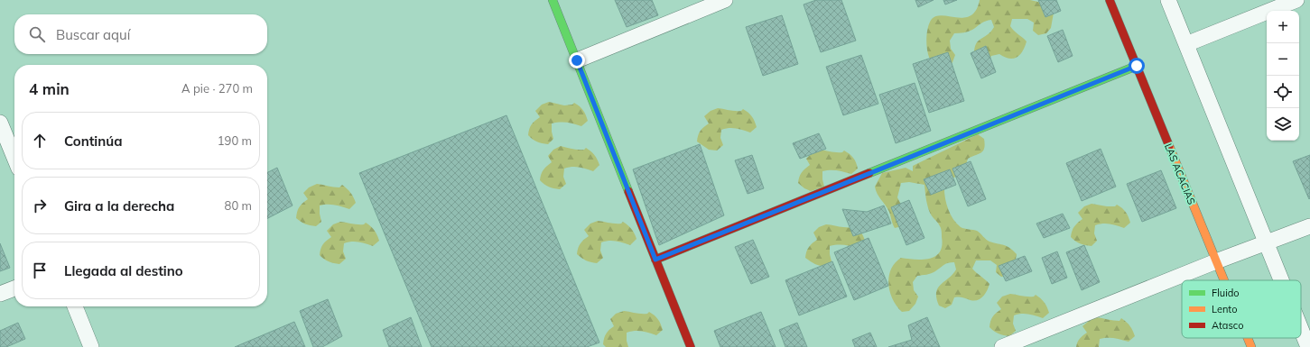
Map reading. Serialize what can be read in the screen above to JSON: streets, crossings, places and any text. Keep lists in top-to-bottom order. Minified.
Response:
{"streets":{"street":["LAS ACACIAS"]},"legend":["Fluido","Lento","Atasco"],"page":{"map_buttons":["+","−"],"search":"Buscar aquí","heading":["4 min","A pie · 270 m"],"list":[["Continúa","190 m"],["Gira a la derecha","80 m"],"Llegada al destino"]}}
